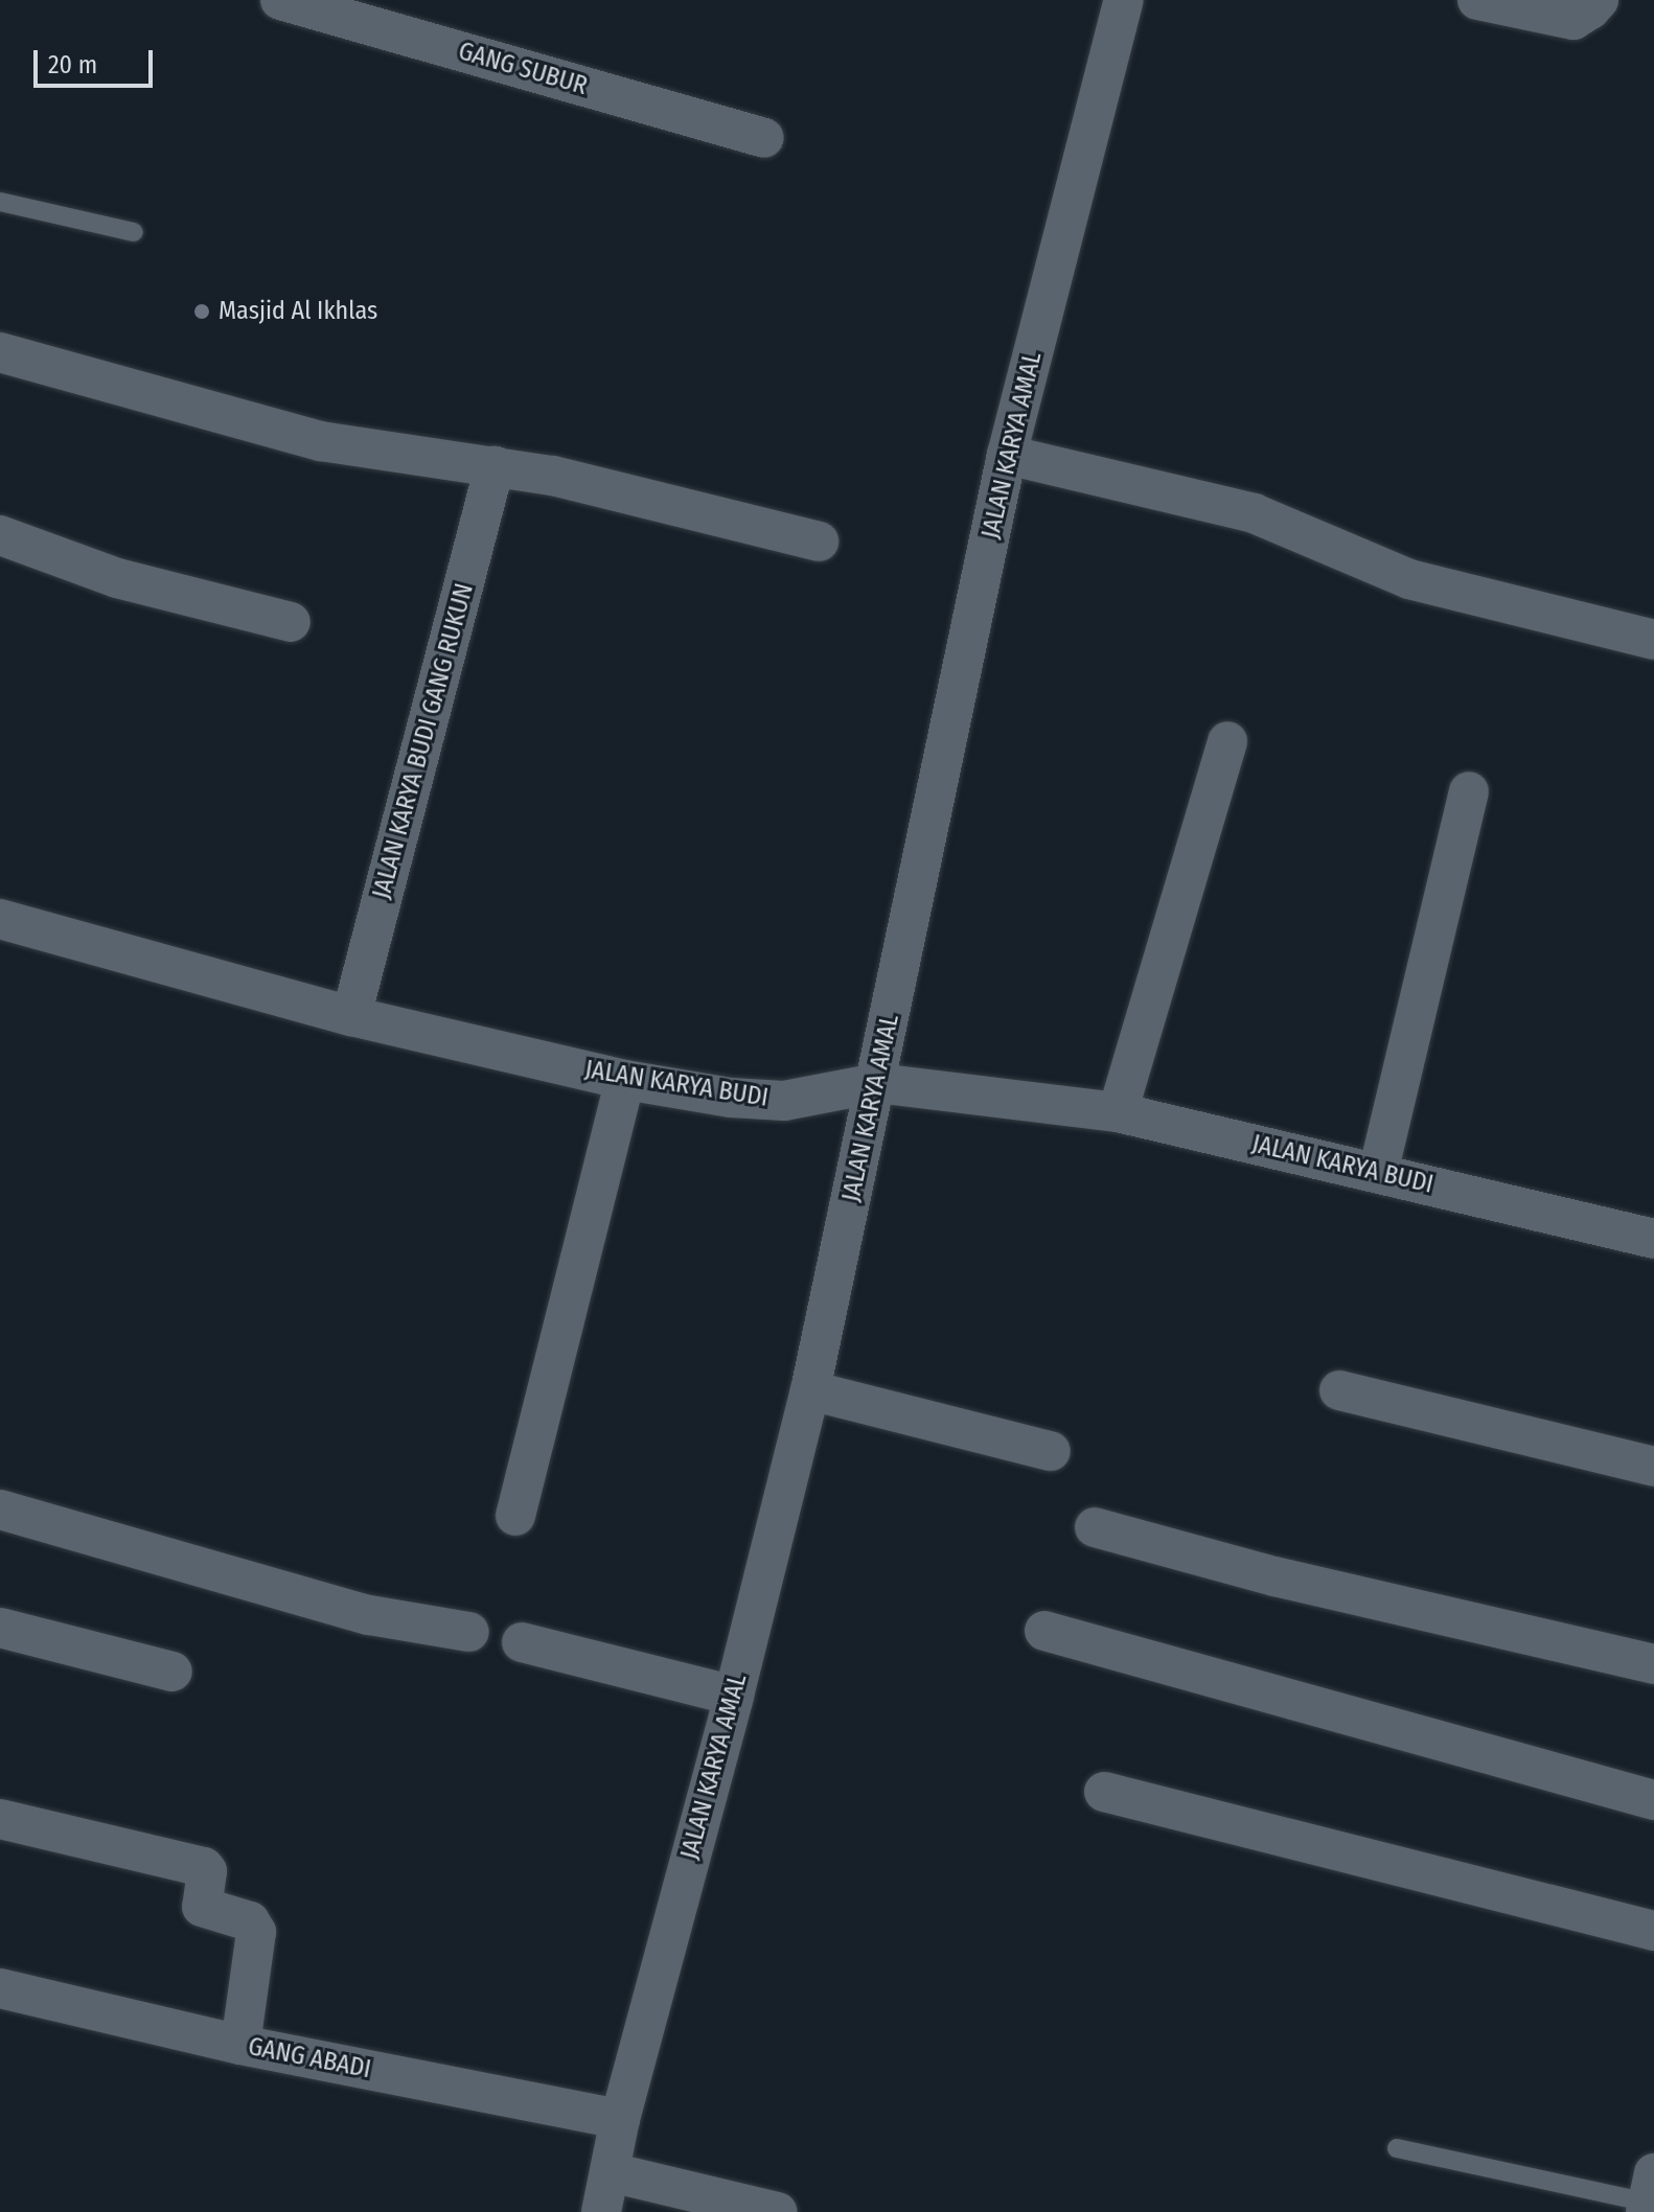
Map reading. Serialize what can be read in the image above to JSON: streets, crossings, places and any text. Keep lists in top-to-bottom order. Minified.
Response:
{"streets":{"street":["GANG SUBUR","JALAN KARYA AMAL","JALAN KARYA BUDI GANG RUKUN","JALAN KARYA BUDI","GANG ABADI"]},"crossings":[["JALAN KARYA AMAL","JALAN KARYA BUDI"],["JALAN KARYA AMAL","GANG ABADI"],["JALAN KARYA BUDI GANG RUKUN","JALAN KARYA BUDI"]],"places":["Masjid Al Ikhlas"],"scale_bar":"20 m"}
